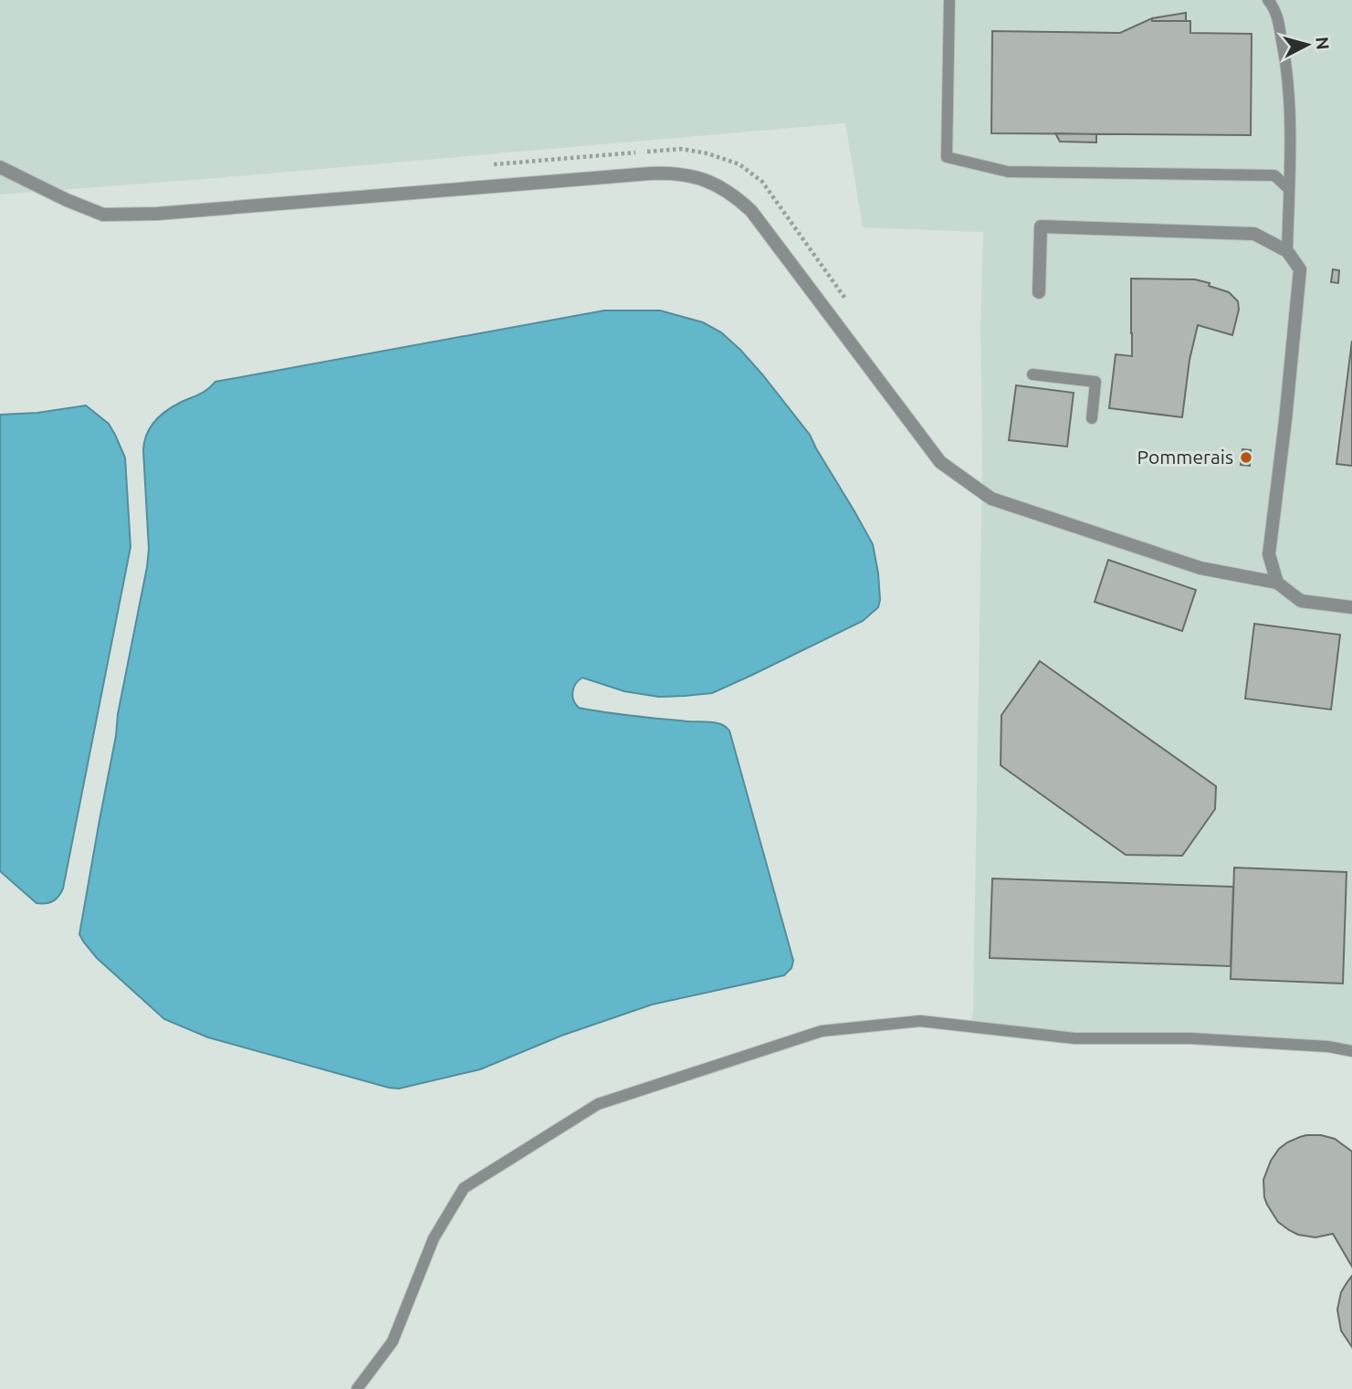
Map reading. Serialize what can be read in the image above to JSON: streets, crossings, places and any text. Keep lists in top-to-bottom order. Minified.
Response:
{"places":["Pommerais"],"north":"right"}
